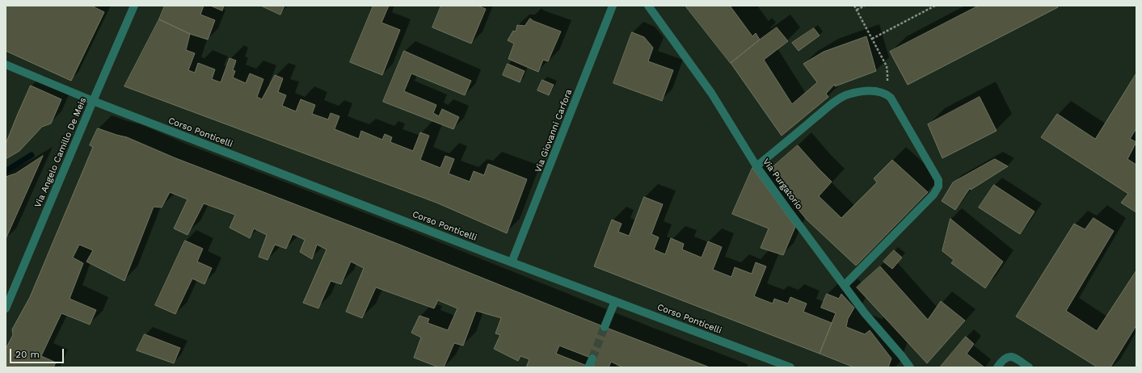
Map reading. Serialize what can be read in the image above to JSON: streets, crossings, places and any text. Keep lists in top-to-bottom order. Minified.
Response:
{"streets":{"street":["Via Giovanni Carfora","Corso Ponticelli","Via Angelo Camillo De Meis","Via Purgatorio"]},"crossings":[["Via Giovanni Carfora","Corso Ponticelli"],["Corso Ponticelli","Via Angelo Camillo De Meis"]],"scale_bar":"20 m"}
